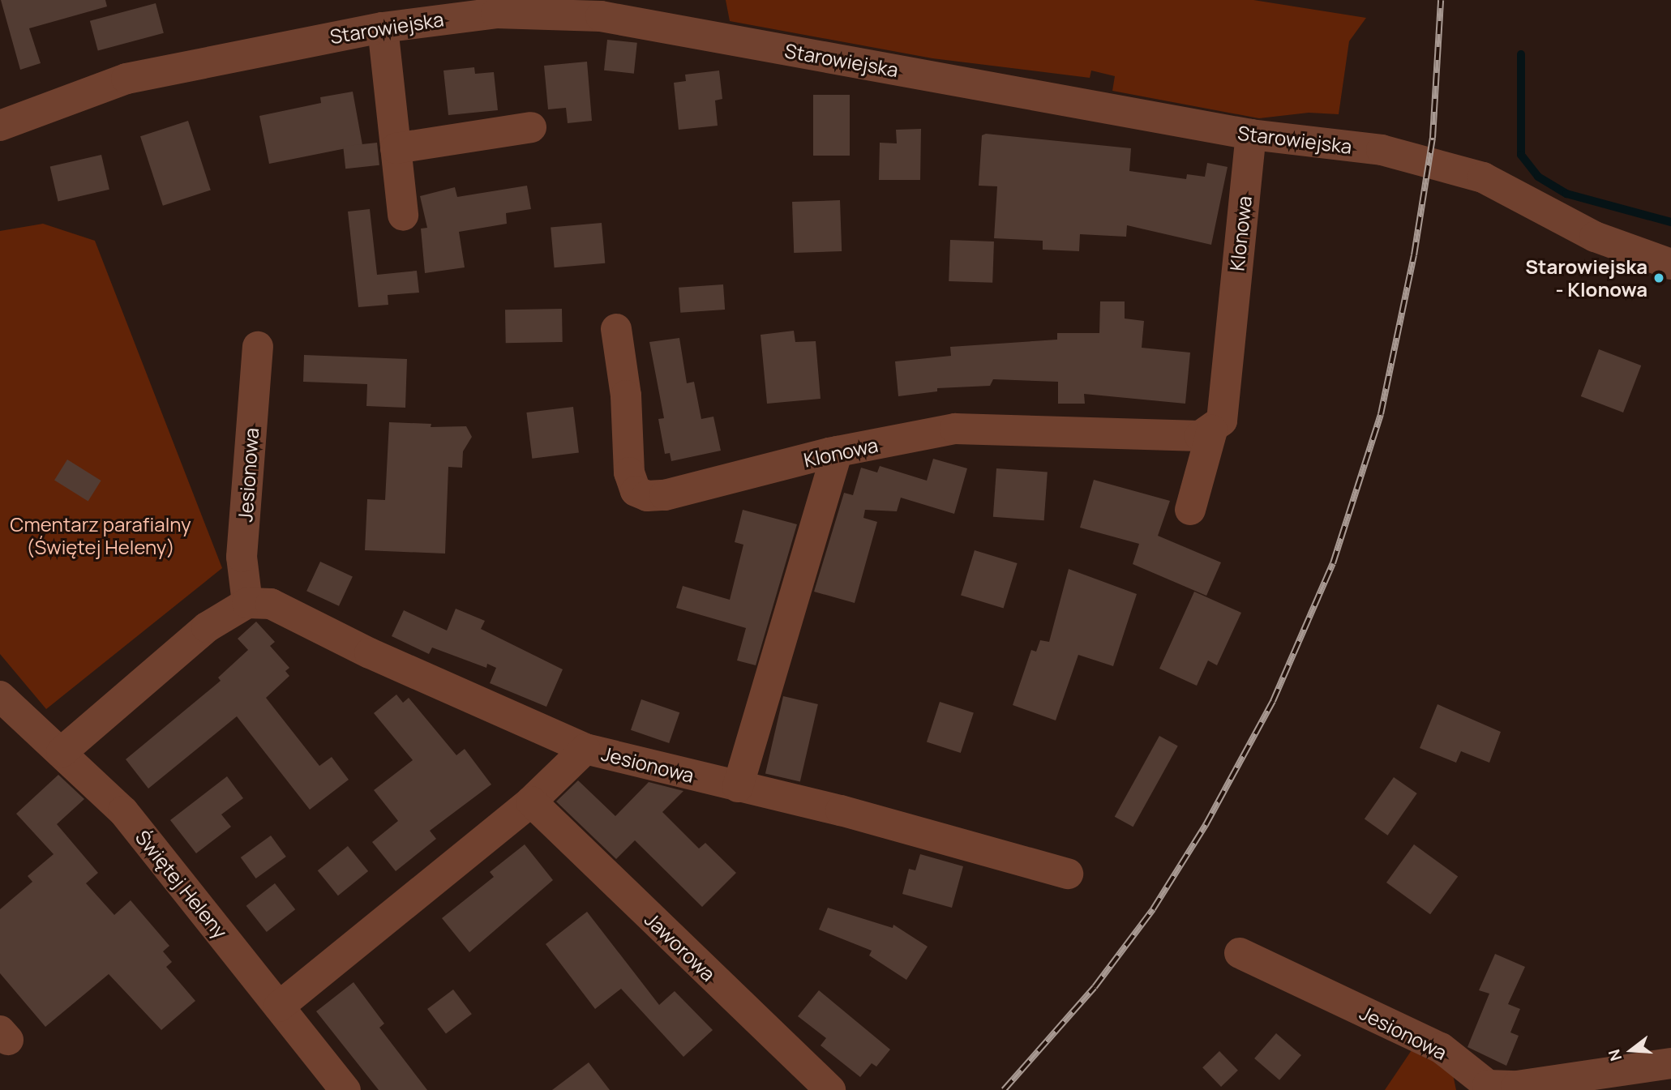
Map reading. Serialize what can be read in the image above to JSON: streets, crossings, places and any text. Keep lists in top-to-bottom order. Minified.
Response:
{"streets":{"street":["Starowiejska","Klonowa","Jesionowa","Świętej Heleny","Jaworowa"]},"crossings":[["Starowiejska","Klonowa"]],"parks":["Cmentarz parafialny (Świętej Heleny)"],"places":["Starowiejska - Klonowa"],"north":"left"}
